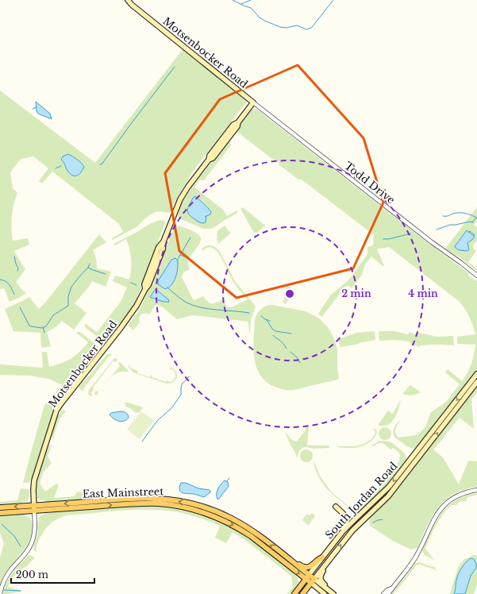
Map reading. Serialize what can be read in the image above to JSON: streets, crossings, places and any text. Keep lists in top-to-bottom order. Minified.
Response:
{"streets":{"main road":["Motsenbocker Road","East Mainstreet","South Jordan Road"],"street":["Todd Drive"]},"crossings":[["Motsenbocker Road","Todd Drive"],["Motsenbocker Road","East Mainstreet"],["East Mainstreet","South Jordan Road"]],"scale_bar":"200 m","rings":["2 min","4 min"]}
